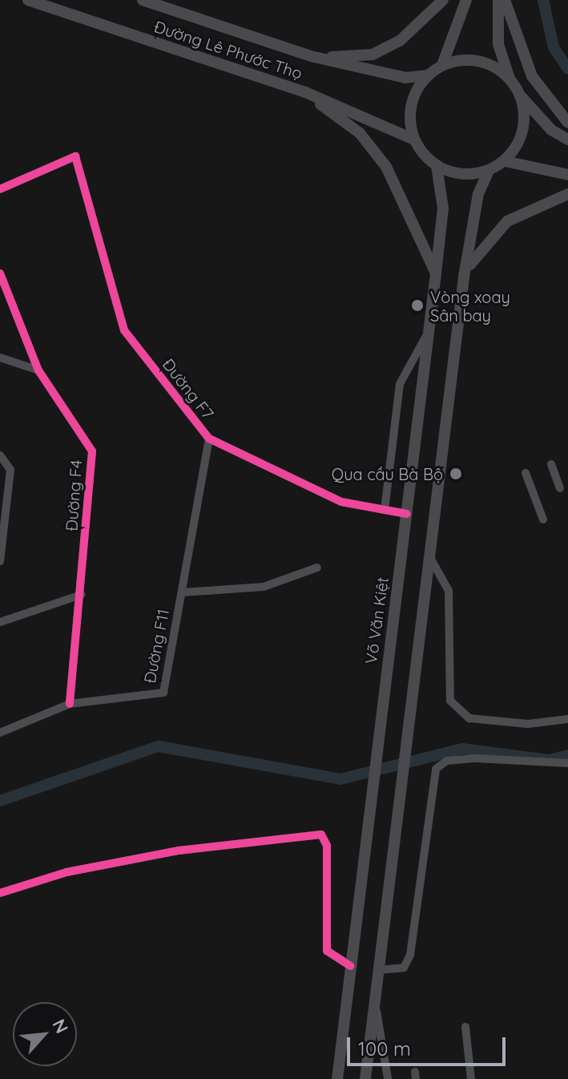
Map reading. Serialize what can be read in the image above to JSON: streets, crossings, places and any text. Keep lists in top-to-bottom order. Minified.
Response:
{"streets":{"main road":["Đường Lê Phước Thọ","Võ Văn Kiệt"],"street":["Đường F7","Đường F4","Đường F11"]},"crossings":[["Đường Lê Phước Thọ","Võ Văn Kiệt"],["Đường F7","Võ Văn Kiệt"],["Đường F7","Đường F11"],["Đường F4","Đường F11"]],"places":["Vòng xoay Sân bay","Qua cầu Bà Bộ"],"scale_bar":"100 m","north":"top right"}
